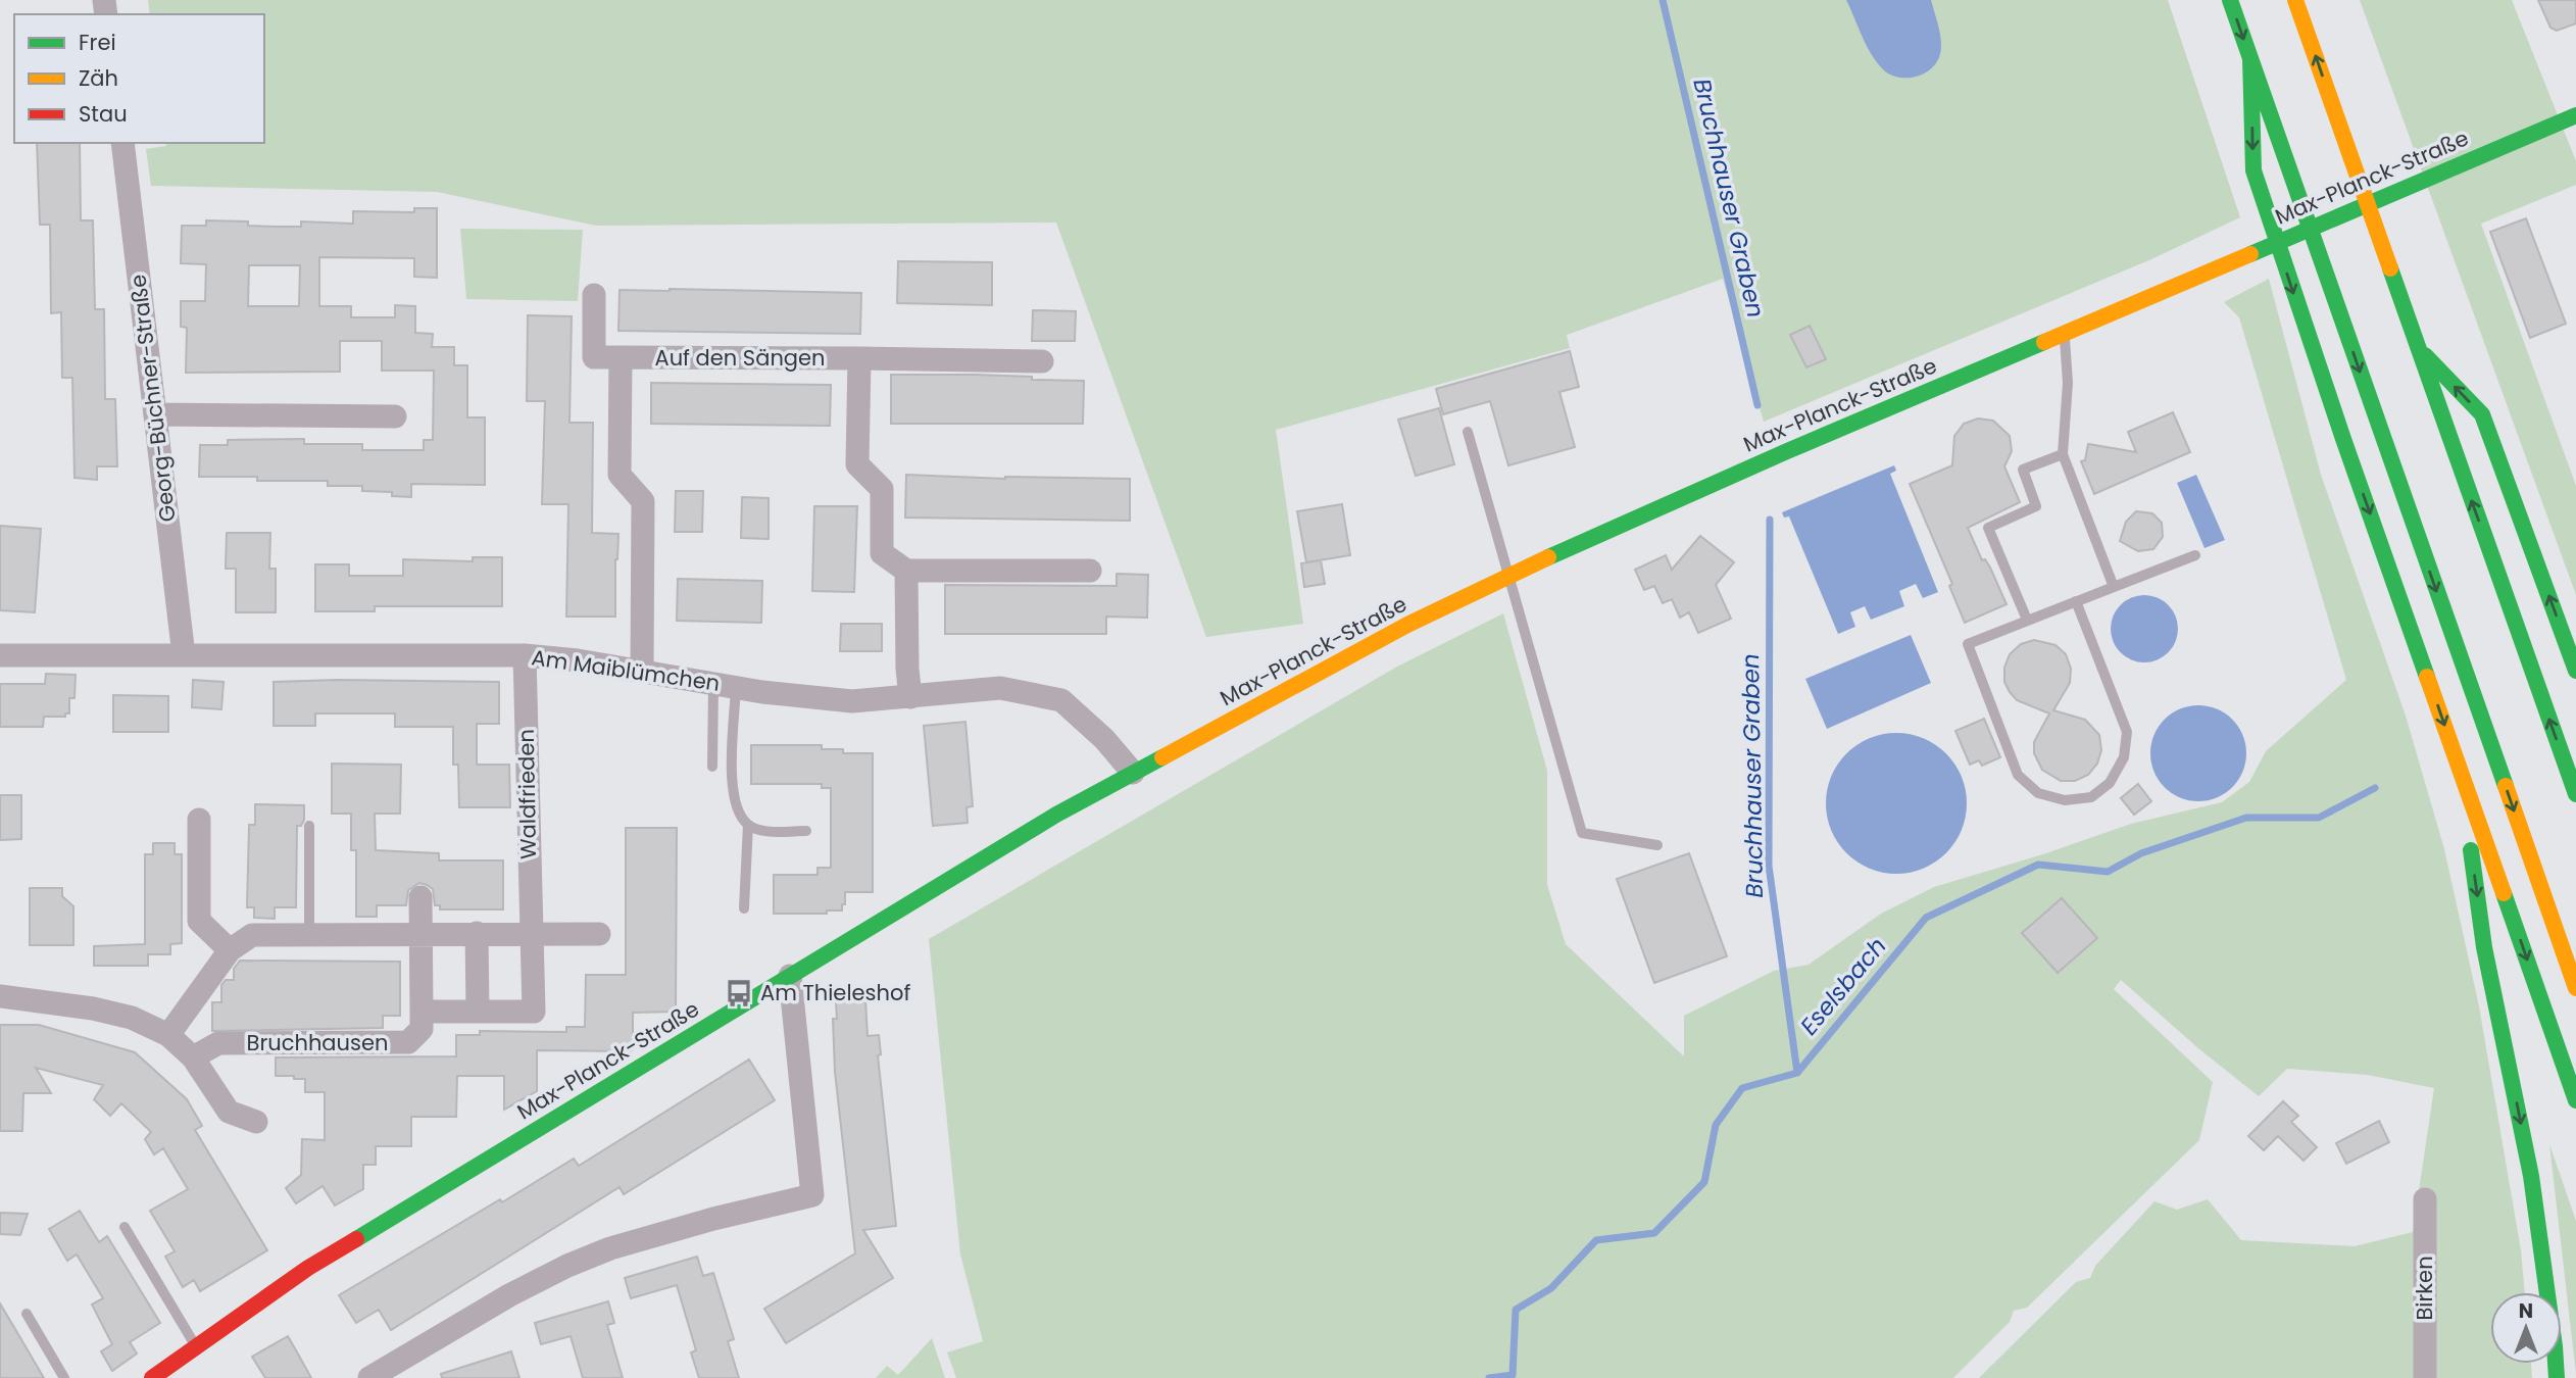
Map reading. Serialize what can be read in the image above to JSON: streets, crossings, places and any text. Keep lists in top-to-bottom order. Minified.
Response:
{"streets":{"main road":["Max-Planck-Straße"],"street":["Auf den Sängen","Georg-Büchner-Straße","Am Maiblümchen","Waldfrieden","Bruchhausen","Birken"]},"crossings":[["Max-Planck-Straße","Am Maiblümchen"],["Georg-Büchner-Straße","Am Maiblümchen"],["Am Maiblümchen","Waldfrieden"],["Waldfrieden","Bruchhausen"]],"water":["Bruchhauser Graben","Eselsbach"],"places":{"bus stop":["Am Thieleshof"]},"legend":["Frei","Zäh","Stau"],"north":"top"}
